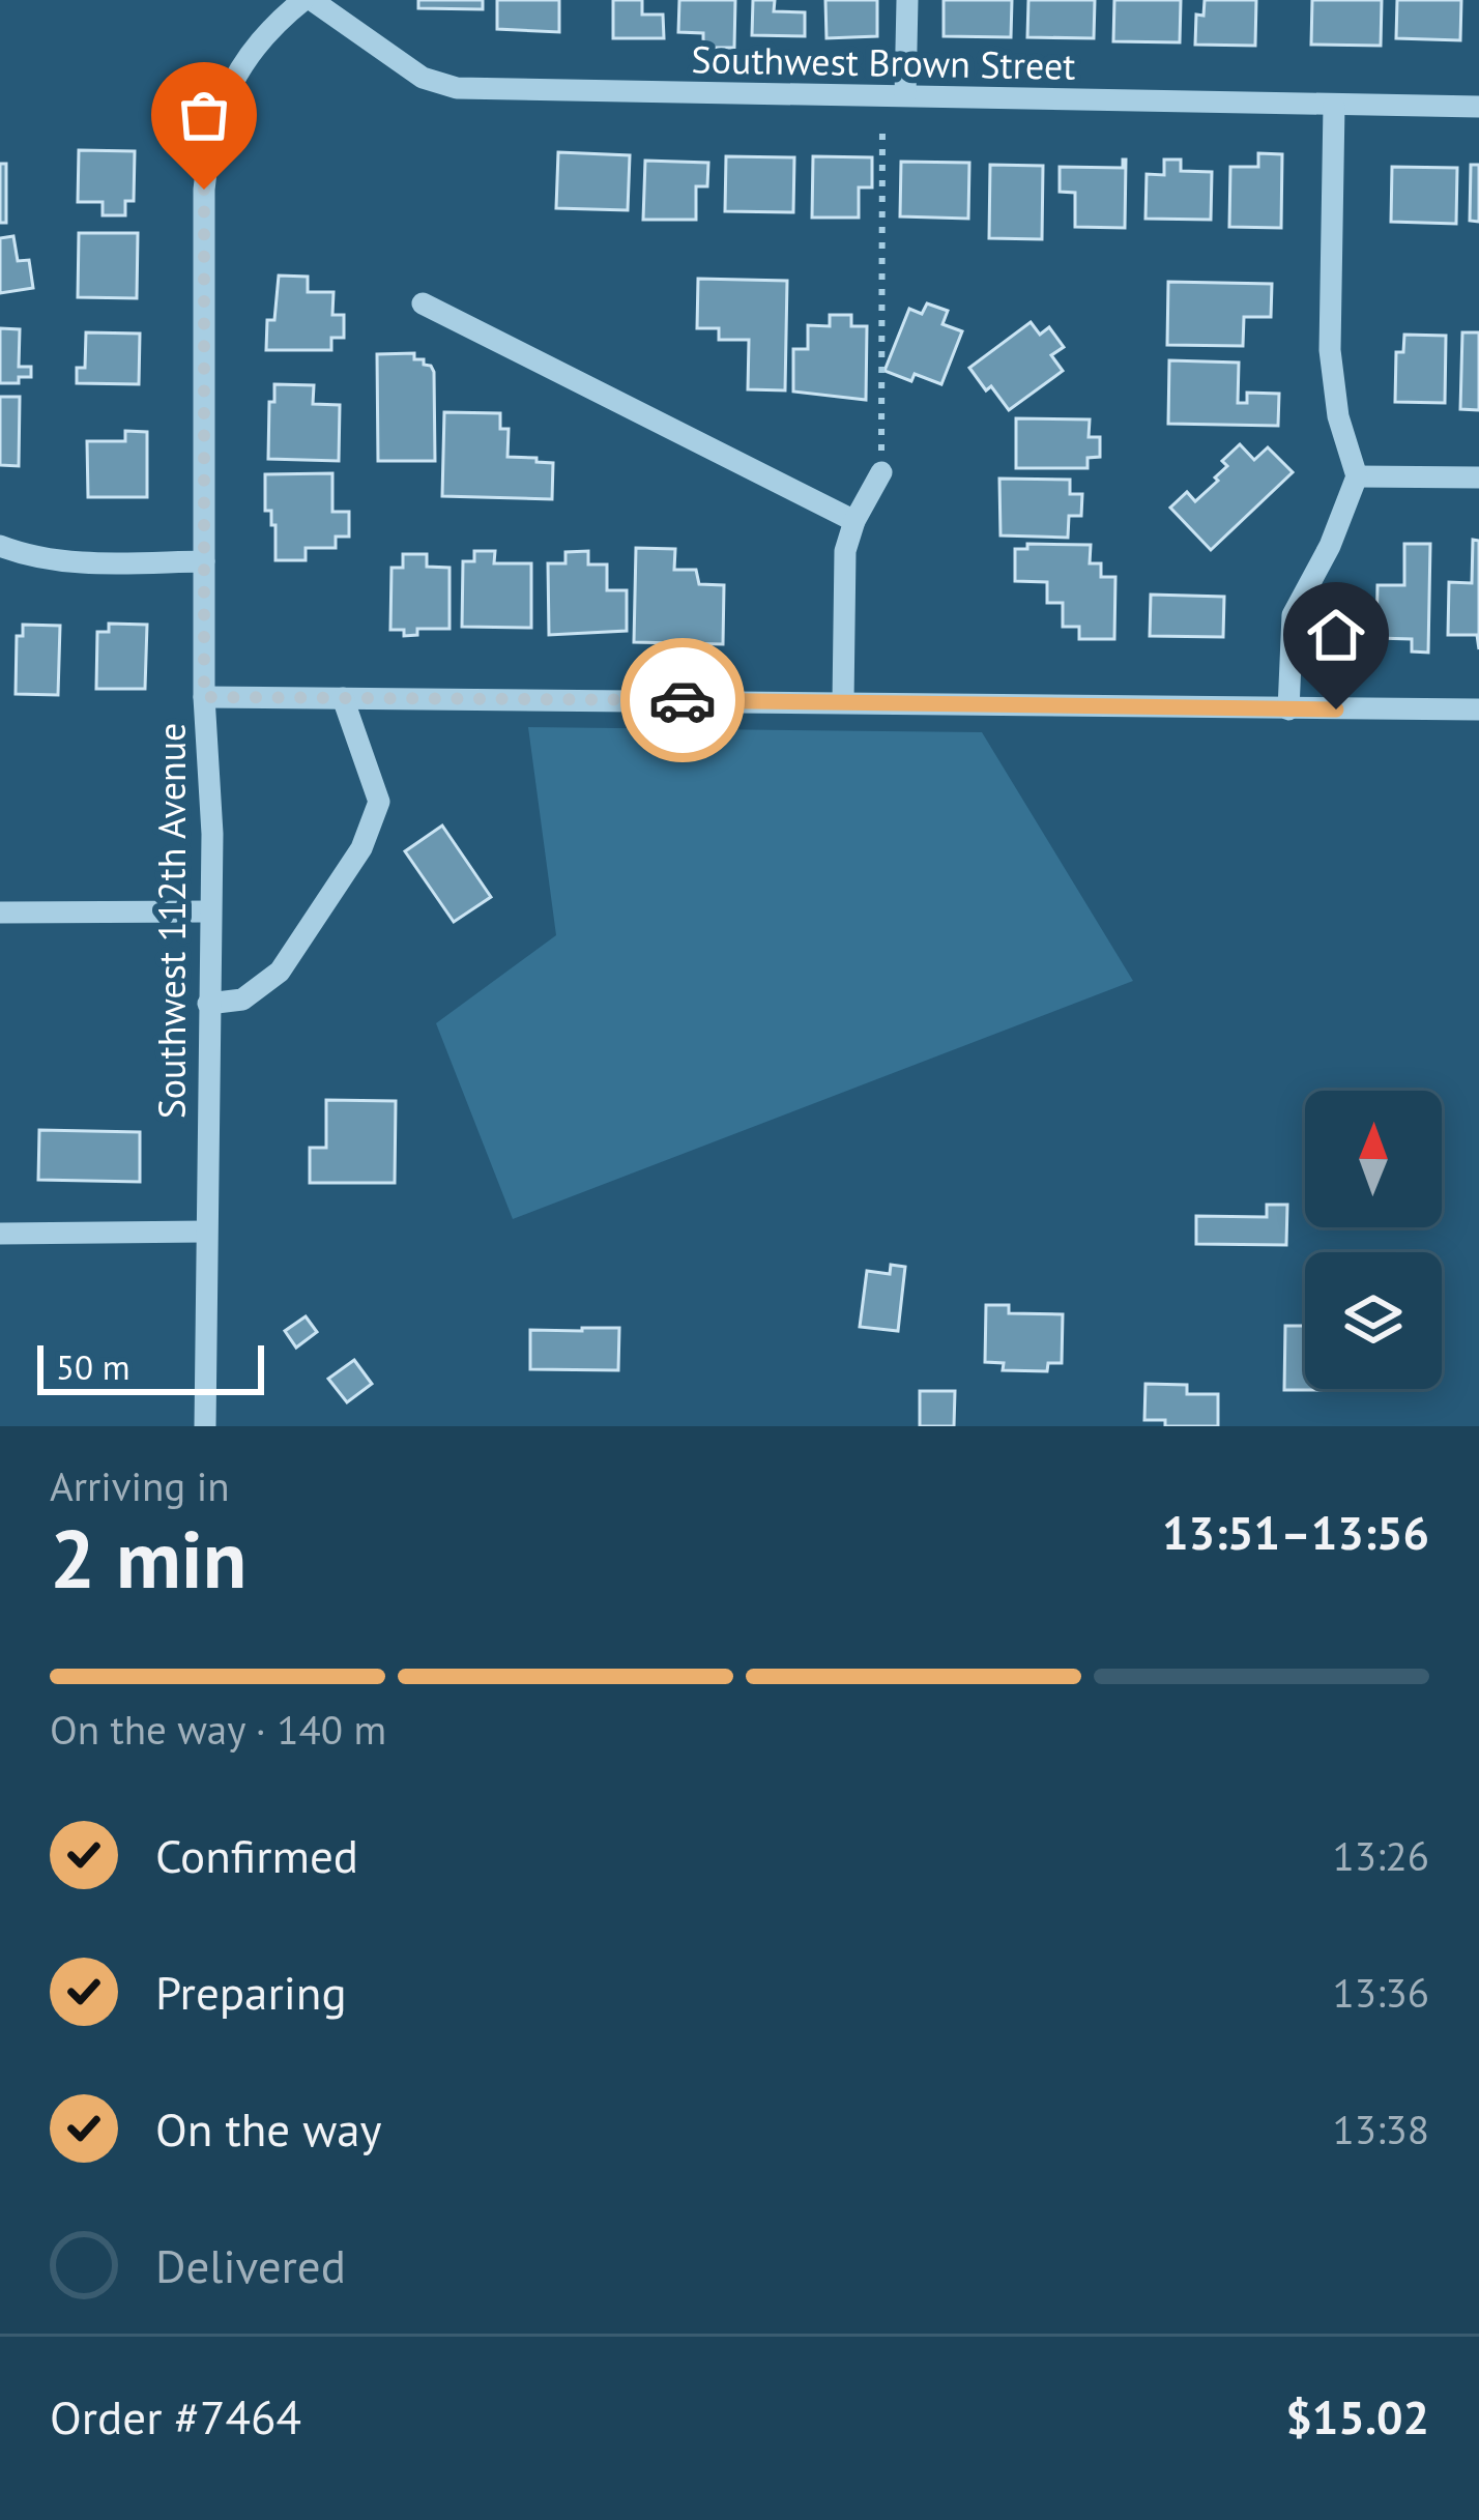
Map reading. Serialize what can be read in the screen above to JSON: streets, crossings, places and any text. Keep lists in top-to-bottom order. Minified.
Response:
{"streets":{"street":["Southwest Brown Street","Southwest 112th Avenue"]},"crossings":[["Southwest Brown Street","Southwest 112th Avenue"]],"scale_bar":"50 m","north":"top","page":{"scale":"50 m","heading":["2 min","Arriving in","13:51–13:56"],"panel":["Order #7464","$15.02"],"bar":"On the way · 140 m","list":[["Confirmed","13:26"],["Preparing","13:36"],["On the way","13:38"],"Delivered"]}}
